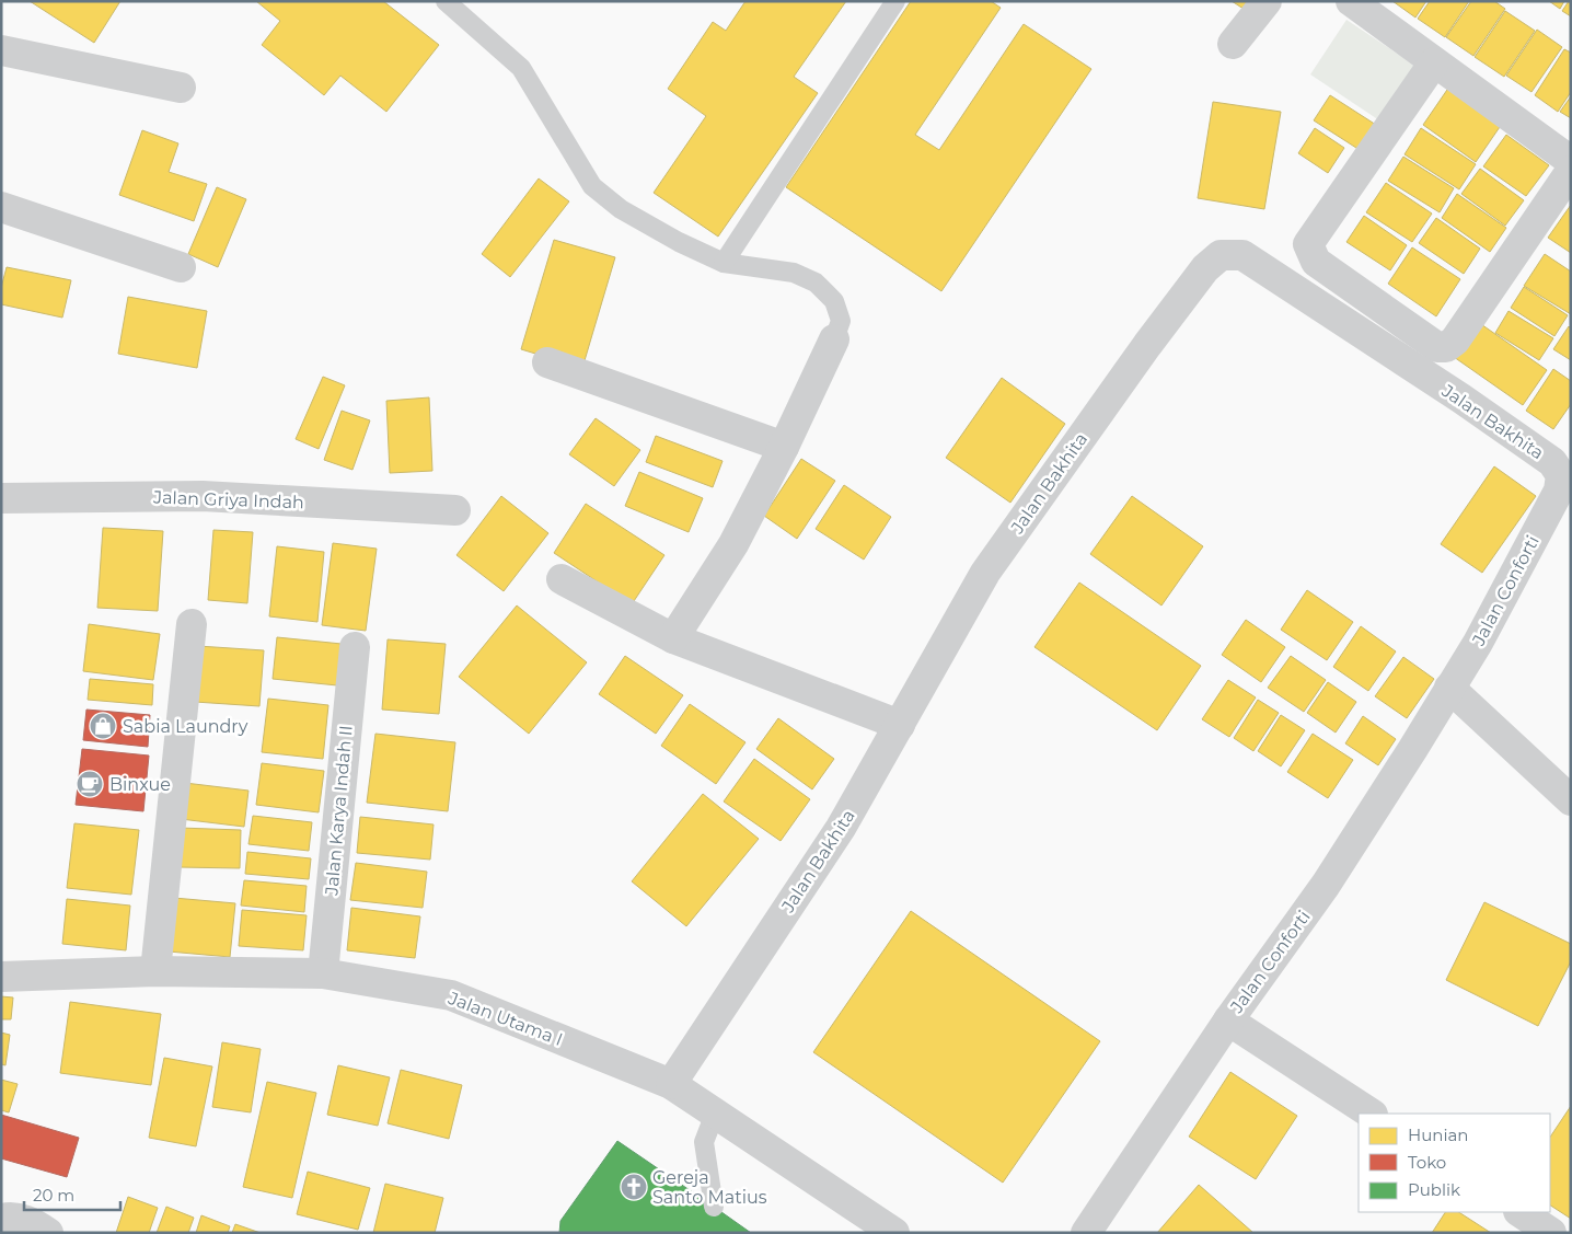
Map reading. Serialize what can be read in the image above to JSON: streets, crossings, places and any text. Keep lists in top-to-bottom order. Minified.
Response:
{"streets":{"street":["Jalan Bakhita","Jalan Griya Indah","Jalan Conforti","Jalan Karya Indah II","Jalan Utama I"]},"crossings":[["Jalan Bakhita","Jalan Conforti"],["Jalan Bakhita","Jalan Utama I"],["Jalan Karya Indah II","Jalan Utama I"]],"places":{"shop":["Sabia Laundry"],"cafe":["Binxue"],"church":["Gereja Santo Matius"]},"legend":["Hunian","Toko","Publik"],"scale_bar":"20 m"}
